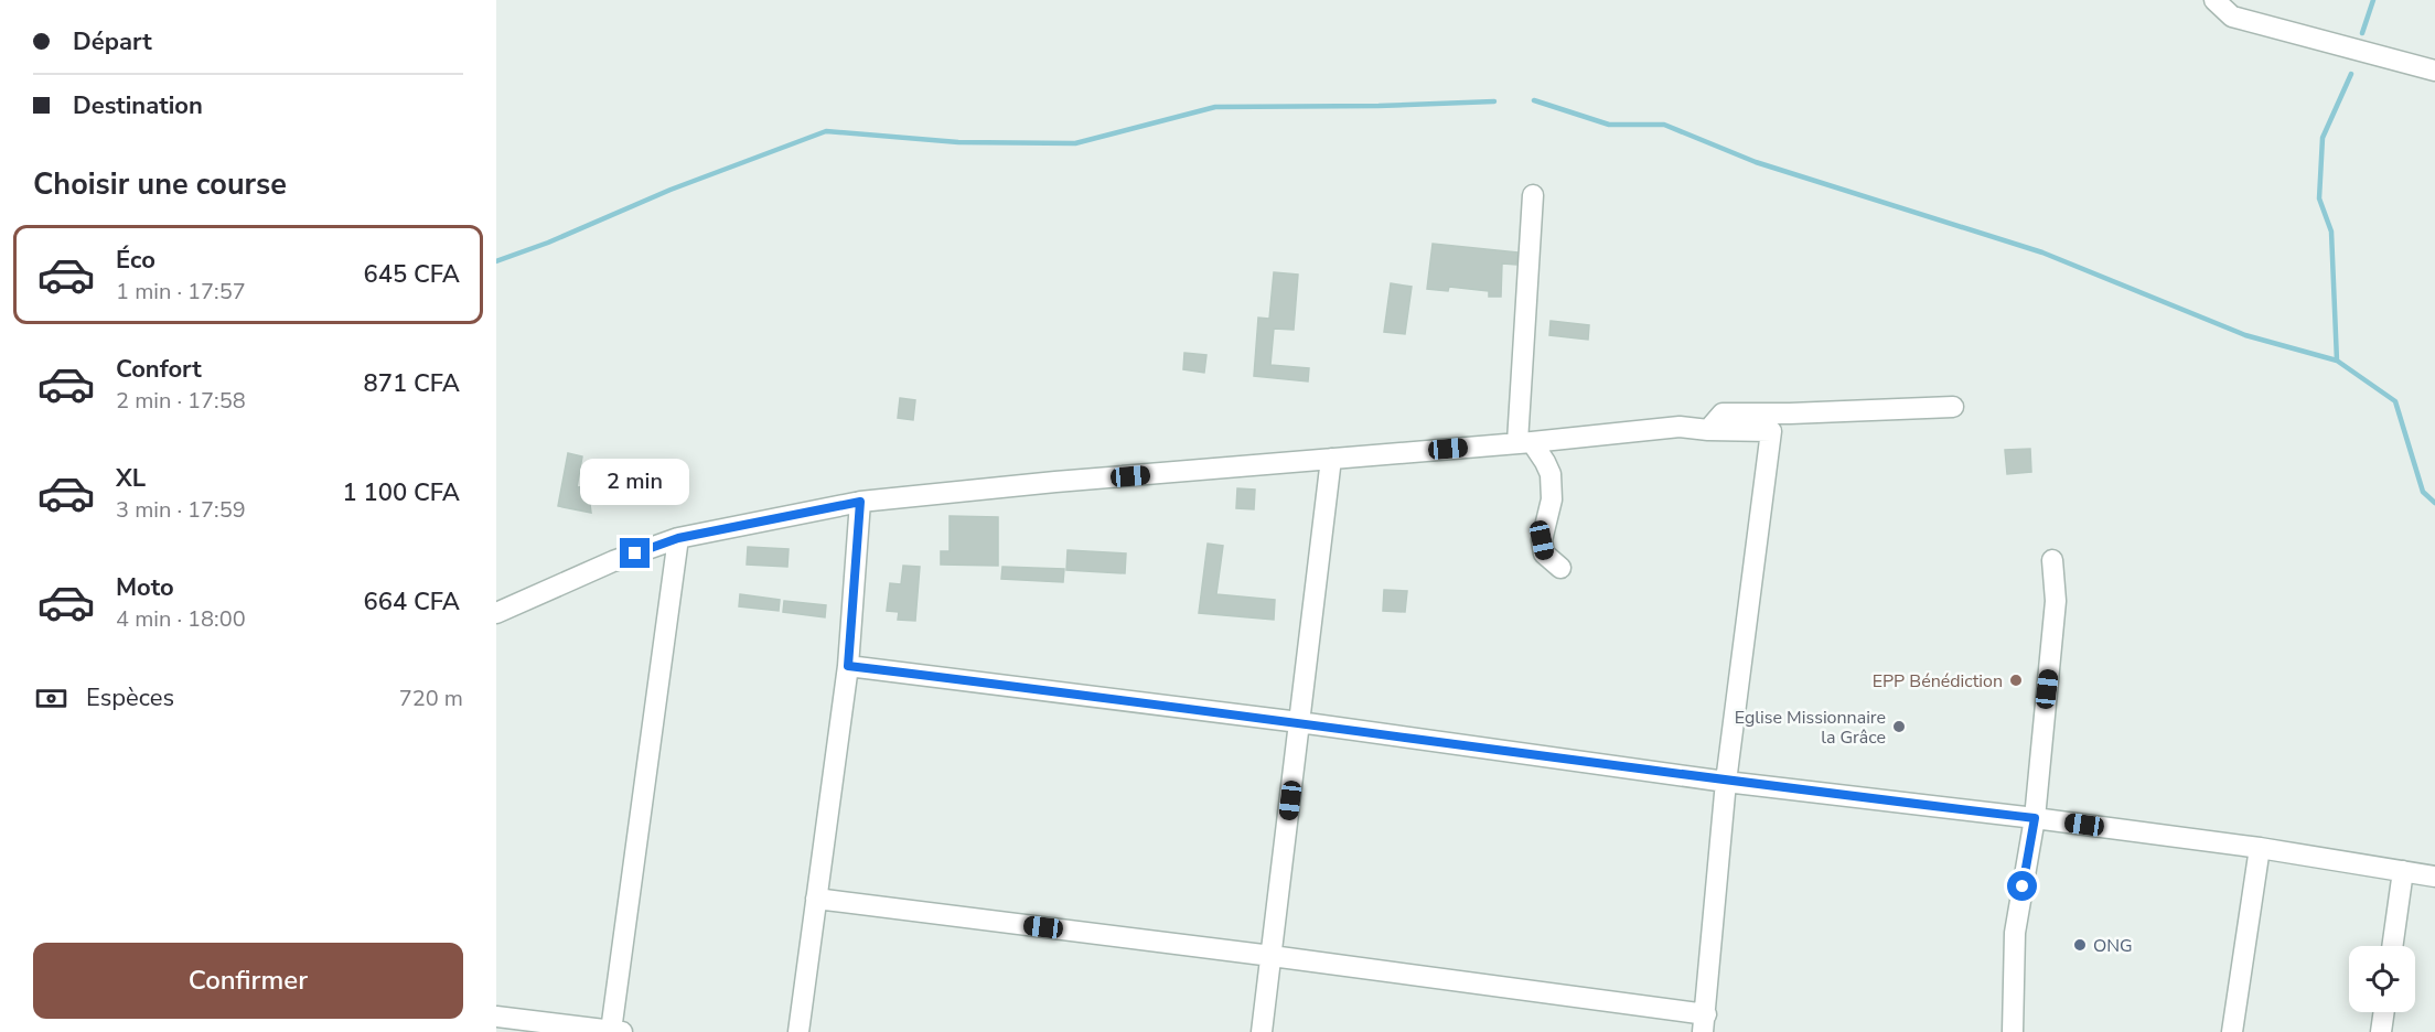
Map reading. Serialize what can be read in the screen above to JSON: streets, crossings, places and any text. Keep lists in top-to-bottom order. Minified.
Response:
{"places":["EPP Bénédiction","Eglise Missionnaire la Grâce","ONG"],"page":{"banner":["Départ","Destination"],"heading":"Choisir une course","list":[{"name":"Éco","note":"1 min · 17:57","value":"645 CFA"},{"name":"Confort","note":"2 min · 17:58","value":"871 CFA"},{"name":"XL","note":"3 min · 17:59","value":"1 100 CFA"},{"name":"Moto","note":"4 min · 18:00","value":"664 CFA"}],"bubble":"2 min","pay":["Espèces","720 m"],"buttons":"Confirmer"}}
